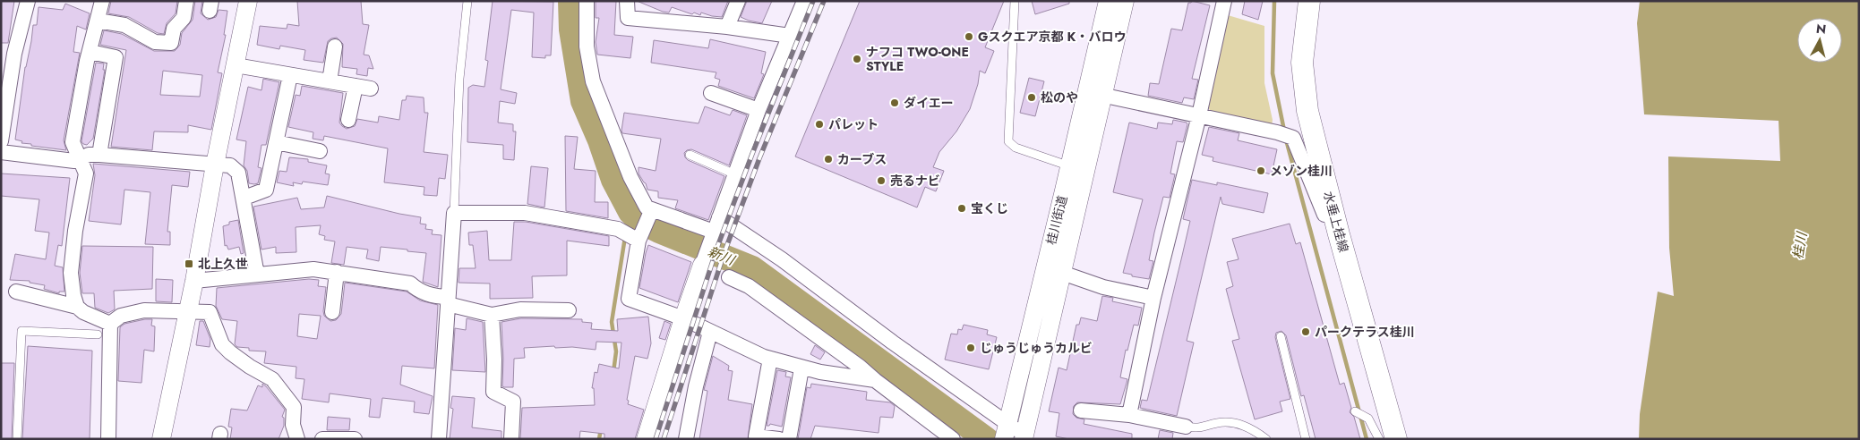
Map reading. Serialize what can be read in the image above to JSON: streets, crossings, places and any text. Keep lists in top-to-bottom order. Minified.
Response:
{"streets":{"main road":["水垂上桂線"],"street":["桂川街道"]},"water":["桂川","新川"],"places":{"other":["Gスクエア京都 K・バロウ","ナフコ TWO-ONE STYLE","松のや","ダイエー","パレット","カーブス","メゾン桂川","売るナビ","宝くじ","パークテラス桂川","じゅうじゅうカルビ"],"transit":["北上久世"]},"north":"top"}
